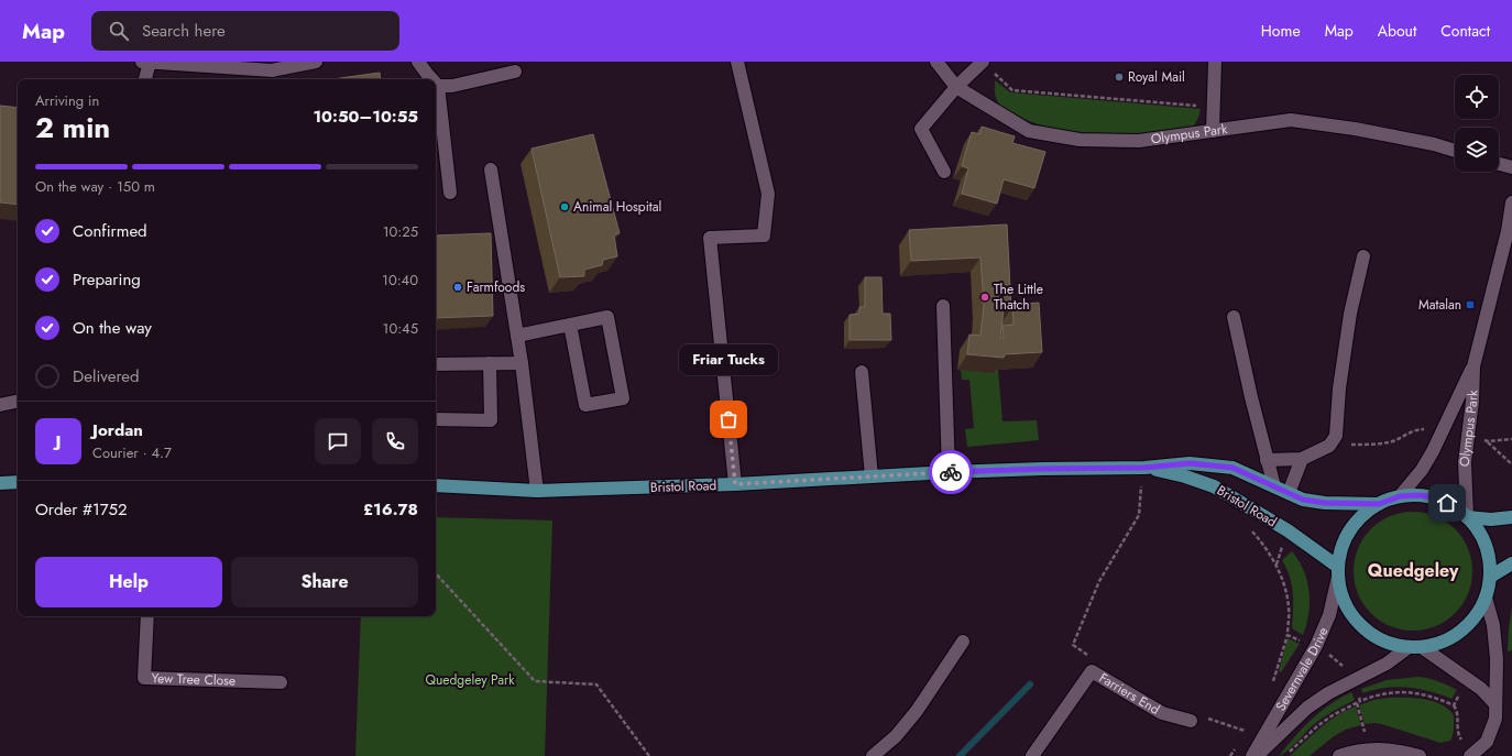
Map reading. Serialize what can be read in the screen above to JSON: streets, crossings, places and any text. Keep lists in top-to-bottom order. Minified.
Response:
{"streets":{"main road":["Bristol Road"],"street":["Olympus Park","Severnvale Drive","Yew Tree Close","Farriers End"]},"crossings":[["Olympus Park","Bristol Road"],["Olympus Park","Severnvale Drive"],["Bristol Road","Severnvale Drive"]],"districts":["Quedgeley"],"parks":["Quedgeley Park"],"places":{"other":["Royal Mail","Animal Hospital","Farmfoods","The Little Thatch","Friar Tucks"],"transit":["Matalan"]},"page":{"header":"Map","search":"Search here","nav":["Home","Map","About","Contact"],"heading":["2 min","Arriving in","10:50–10:55"],"panel":["Jordan","Courier · 4.7","Order #1752","£16.78"],"bar":"On the way · 150 m","list":[["Confirmed","10:25"],["Preparing","10:40"],["On the way","10:45"],"Delivered"],"bubble":"Friar Tucks","round":"J","buttons":["Help","Share"]}}
